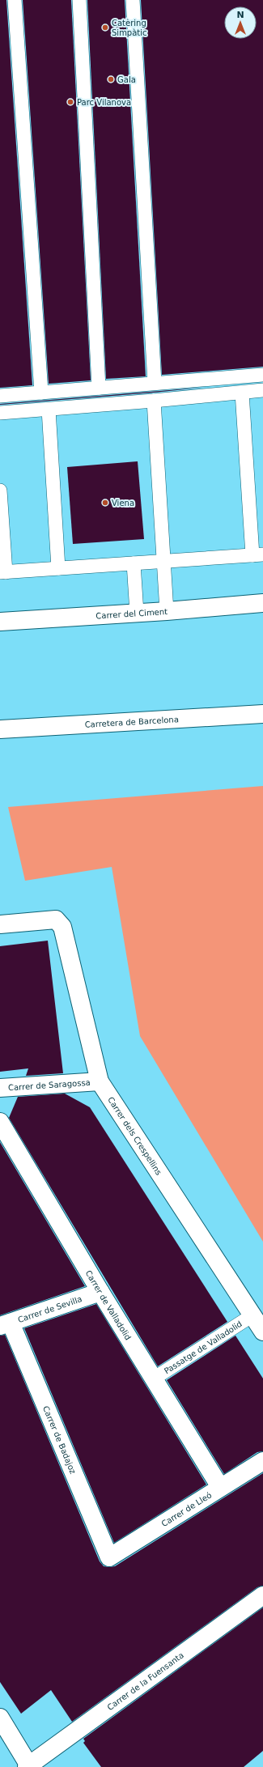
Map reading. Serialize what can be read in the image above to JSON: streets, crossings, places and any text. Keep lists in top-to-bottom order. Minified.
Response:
{"streets":{"main road":["Carrer del Ciment","Carretera de Barcelona","Carrer de Saragossa","Carrer dels Crespellins","Carrer de Valladolid","Carrer de Sevilla","Carrer de Badajoz","Carrer de Lleó","Carrer de la Fuensanta"],"lane":["Passatge de Valladolid"]},"crossings":[["Carrer de Saragossa","Carrer dels Crespellins"],["Carrer dels Crespellins","Passatge de Valladolid"],["Carrer de Valladolid","Carrer de Sevilla"],["Carrer de Valladolid","Passatge de Valladolid"],["Carrer de Valladolid","Carrer de Lleó"],["Carrer de Sevilla","Carrer de Badajoz"],["Carrer de Badajoz","Carrer de Lleó"]],"places":["Catèring Simpàtic","Gala","Parc Vilanova","Viena"],"north":"top"}
